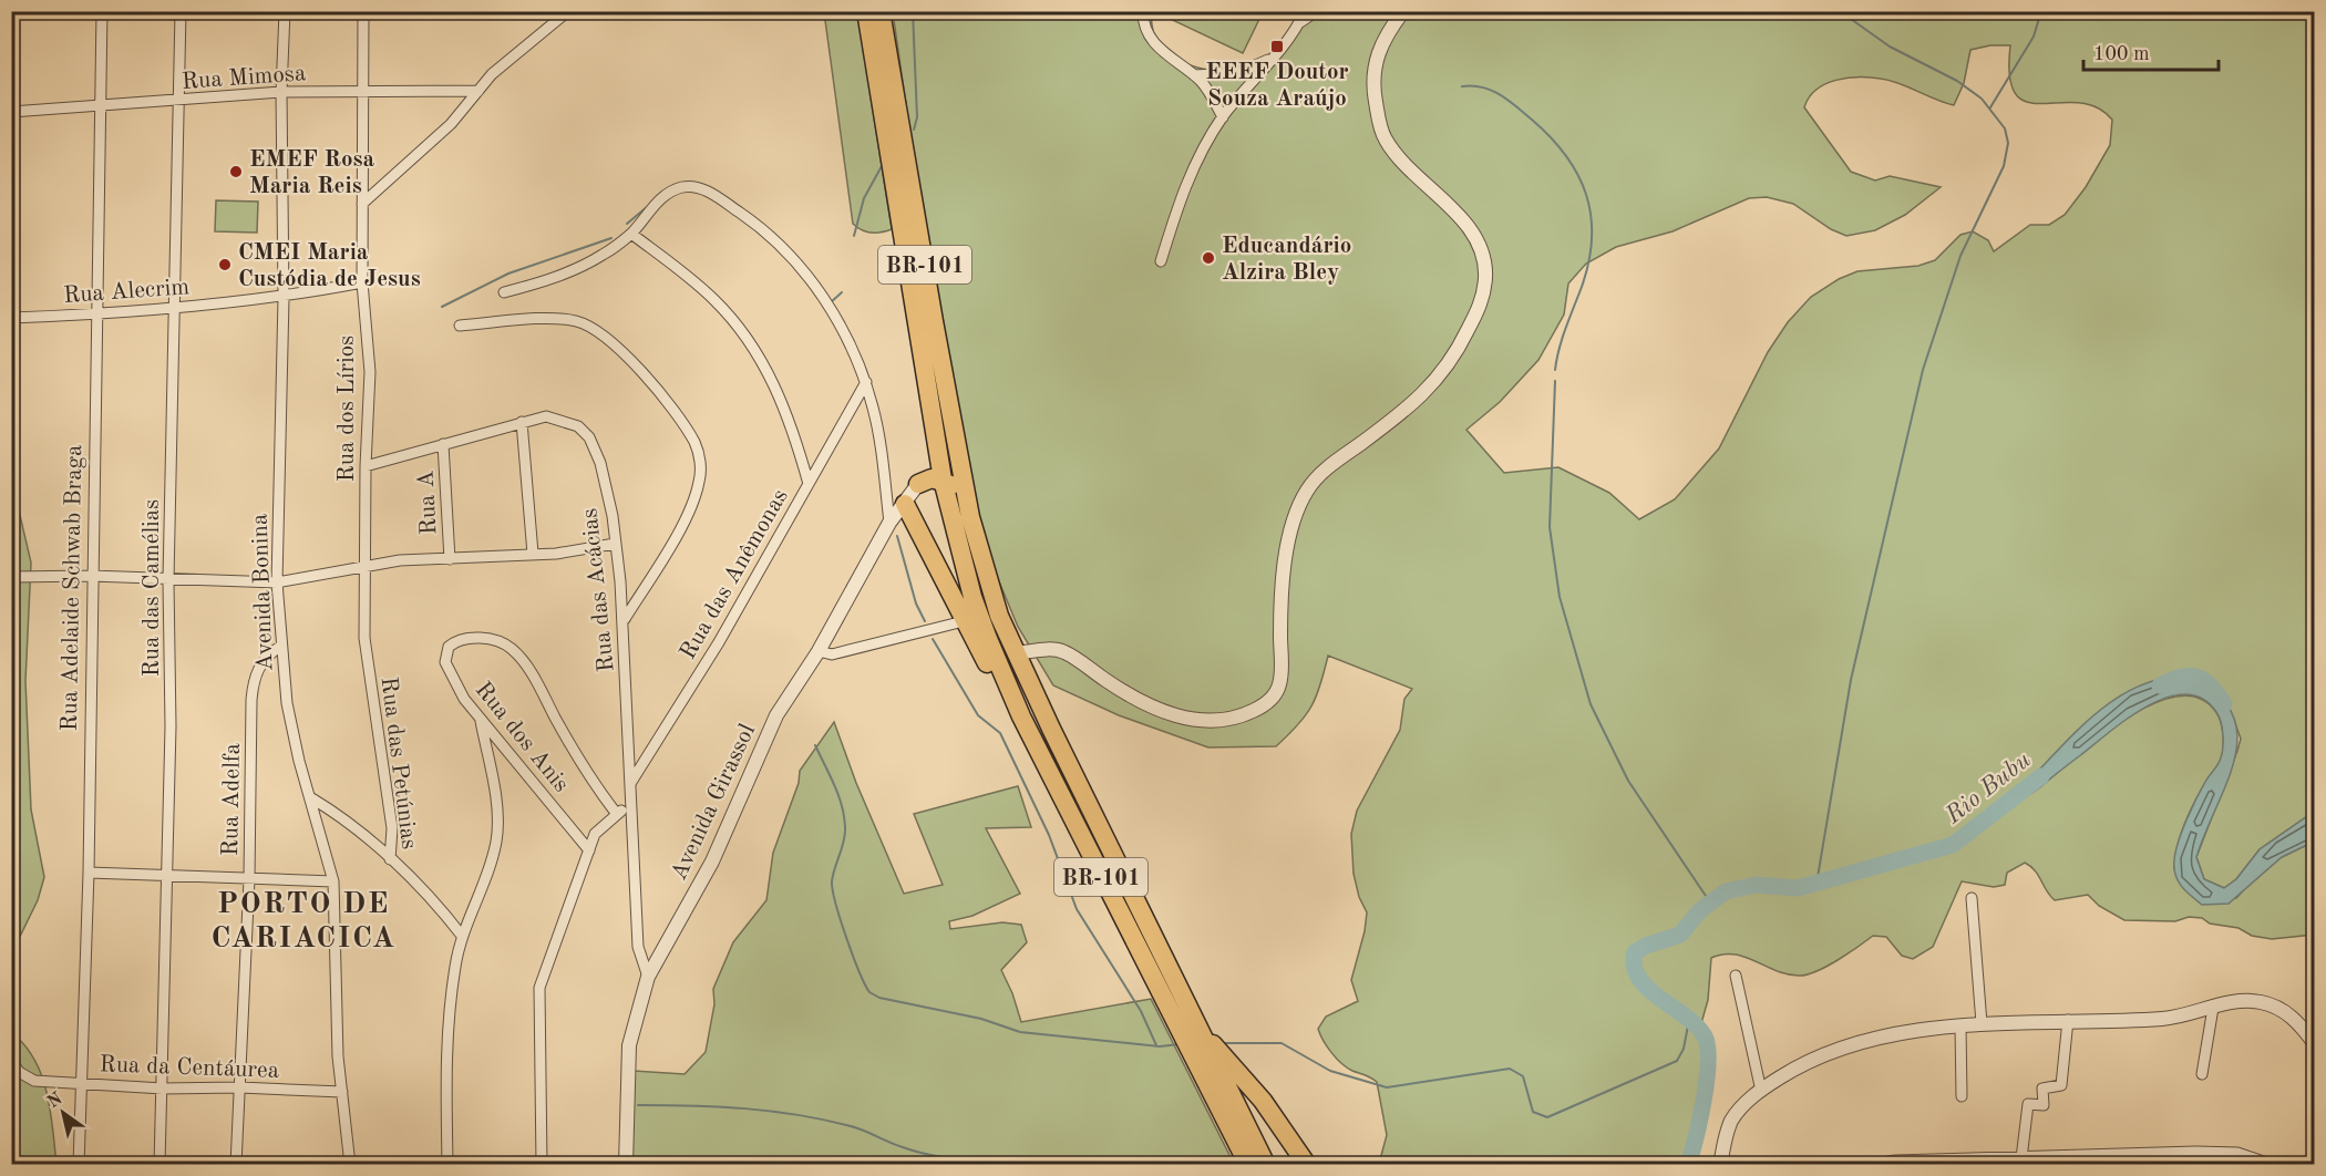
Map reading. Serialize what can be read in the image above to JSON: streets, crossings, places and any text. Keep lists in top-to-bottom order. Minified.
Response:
{"streets":{"highway":["BR-101"],"street":["Rua Mimosa","Rua Alecrim","Rua dos Lírios","Rua A","Rua das Anêmonas","Rua Adelaide Schwab Braga","Rua das Camélias","Rua das Acácias","Avenida Bonina","Rua dos Anis","Rua das Petúnias","Rua Adelfa","Avenida Girassol","Rua da Centáurea"]},"crossings":[["Rua Mimosa","Rua dos Lírios"],["Rua Mimosa","Rua Adelaide Schwab Braga"],["Rua Mimosa","Rua das Camélias"],["Rua Mimosa","Avenida Bonina"],["Rua Alecrim","Rua dos Lírios"],["Rua Alecrim","Rua Adelaide Schwab Braga"],["Rua Alecrim","Rua das Camélias"],["Rua Alecrim","Avenida Bonina"],["Rua dos Lírios","Rua das Acácias"],["Rua dos Lírios","Rua das Petúnias"],["Rua A","Rua das Acácias"],["Rua das Anêmonas","Rua das Acácias"],["Rua Adelaide Schwab Braga","Rua da Centáurea"],["Rua das Camélias","Rua da Centáurea"],["Rua das Acácias","Avenida Girassol"],["Avenida Bonina","Rua Adelfa"],["Avenida Bonina","Rua da Centáurea"],["Rua Adelfa","Rua da Centáurea"]],"districts":["PORTO DE CARIACICA"],"water":["Rio Bubu"],"places":{"transit":["EEEF Doutor Souza Araújo"],"other":["EMEF Rosa Maria Reis","Educandário Alzira Bley","CMEI Maria Custódia de Jesus"]},"scale_bar":"100 m","north":"top left"}
